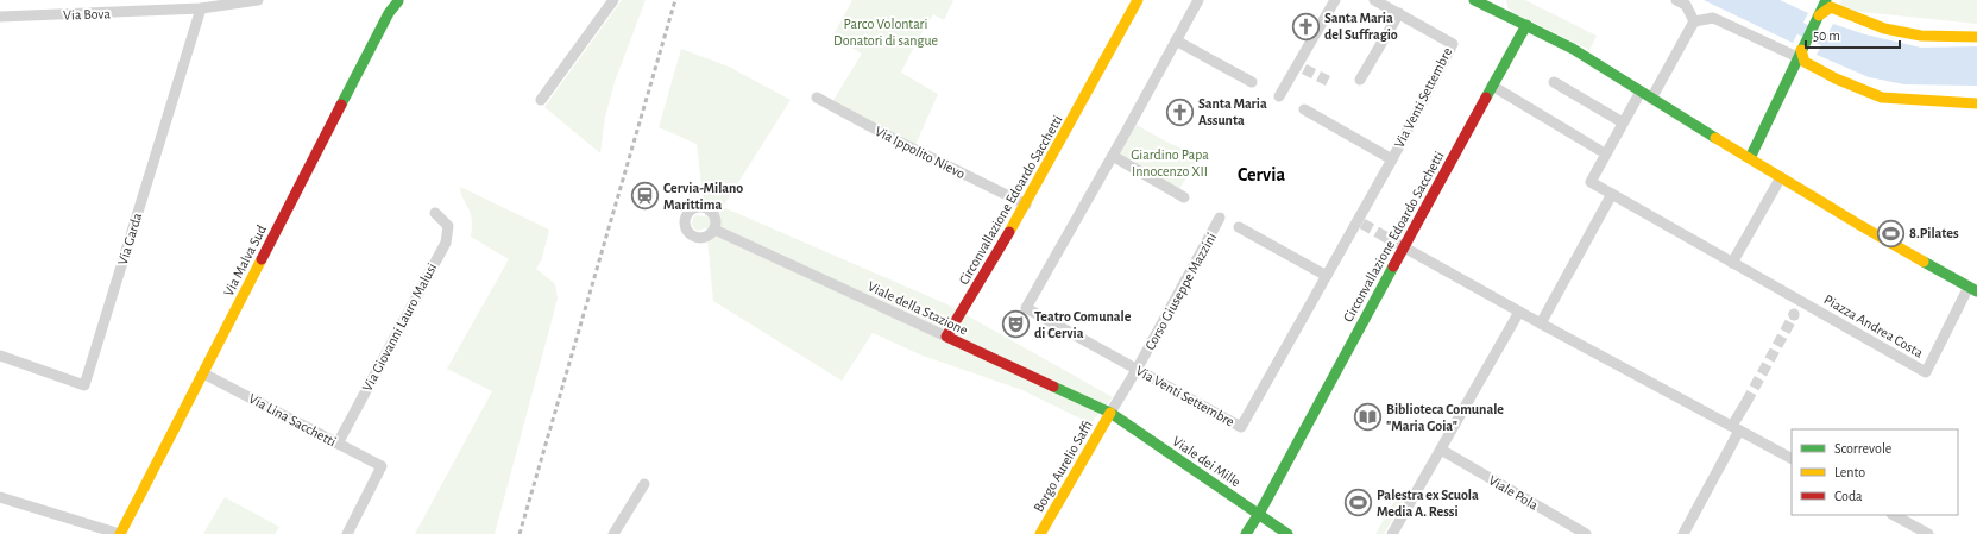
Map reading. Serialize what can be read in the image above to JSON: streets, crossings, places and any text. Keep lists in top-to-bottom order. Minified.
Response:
{"streets":{"street":["Via Bova","Via Venti Settembre","Via Ippolito Nievo","Circonvallazione Edoardo Sacchetti","Via Garda","Via Malva Sud","Corso Giuseppe Mazzini","Viale della Stazione","Piazza Andrea Costa","Via Giovanni Lauro Malusi","Via Lina Sacchetti","Viale dei Mille","Borgo Aurelio Saffi","Viale Pola"]},"crossings":[["Via Bova","Via Garda"],["Via Venti Settembre","Corso Giuseppe Mazzini"],["Via Ippolito Nievo","Circonvallazione Edoardo Sacchetti"],["Circonvallazione Edoardo Sacchetti","Viale della Stazione"],["Circonvallazione Edoardo Sacchetti","Piazza Andrea Costa"],["Circonvallazione Edoardo Sacchetti","Viale dei Mille"],["Via Malva Sud","Via Lina Sacchetti"],["Corso Giuseppe Mazzini","Viale della Stazione"],["Corso Giuseppe Mazzini","Viale dei Mille"],["Corso Giuseppe Mazzini","Borgo Aurelio Saffi"],["Viale della Stazione","Viale dei Mille"],["Viale della Stazione","Borgo Aurelio Saffi"],["Via Giovanni Lauro Malusi","Via Lina Sacchetti"],["Viale dei Mille","Borgo Aurelio Saffi"]],"districts":["Cervia"],"parks":["Parco Volontari Donatori di sangue","Giardino Papa Innocenzo XII"],"places":{"church":["Santa Maria del Suffragio","Santa Maria Assunta"],"station":["Cervia-Milano Marittima"],"sports":["8.Pilates","Palestra ex Scuola Media A. Ressi"],"theatre":["Teatro Comunale di Cervia"],"library":["Biblioteca Comunale \"Maria Goia\""]},"legend":["Scorrevole","Lento","Coda"],"scale_bar":"50 m"}
